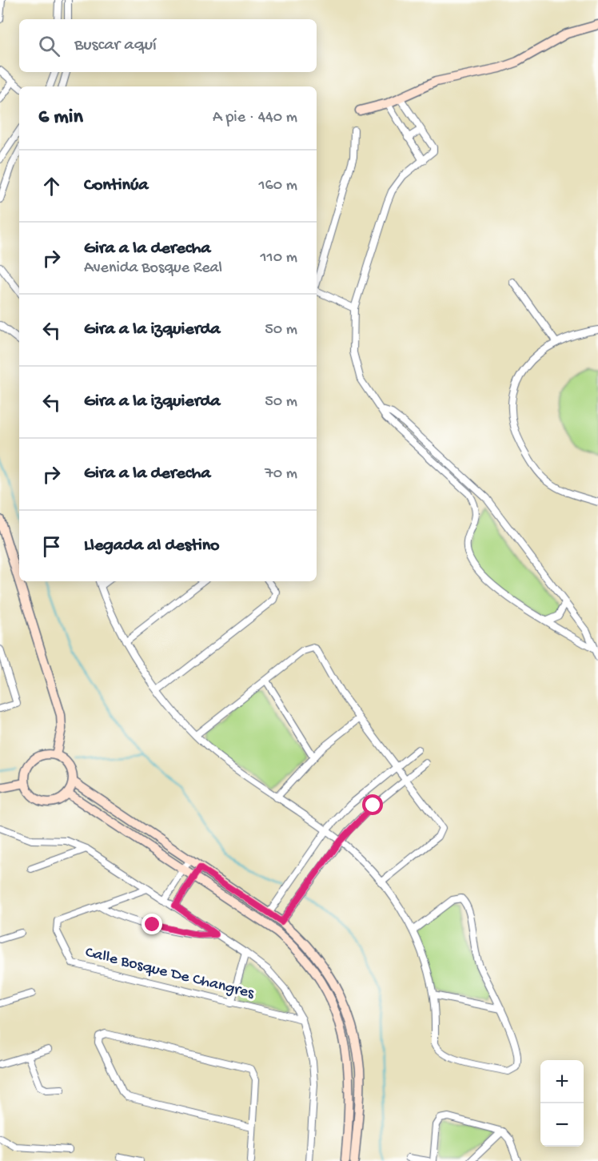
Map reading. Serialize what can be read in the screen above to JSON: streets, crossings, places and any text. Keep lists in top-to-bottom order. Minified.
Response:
{"streets":{"street":["Calle Bosque De Changres"]},"page":{"search":"Buscar aquí","heading":["6 min","A pie · 440 m"],"list":[["Continúa","160 m"],["Gira a la derecha","Avenida Bosque Real","110 m"],["Gira a la izquierda","50 m"],["Gira a la izquierda","50 m"],["Gira a la derecha","70 m"],"Llegada al destino"],"map_buttons":["+","−"]}}
